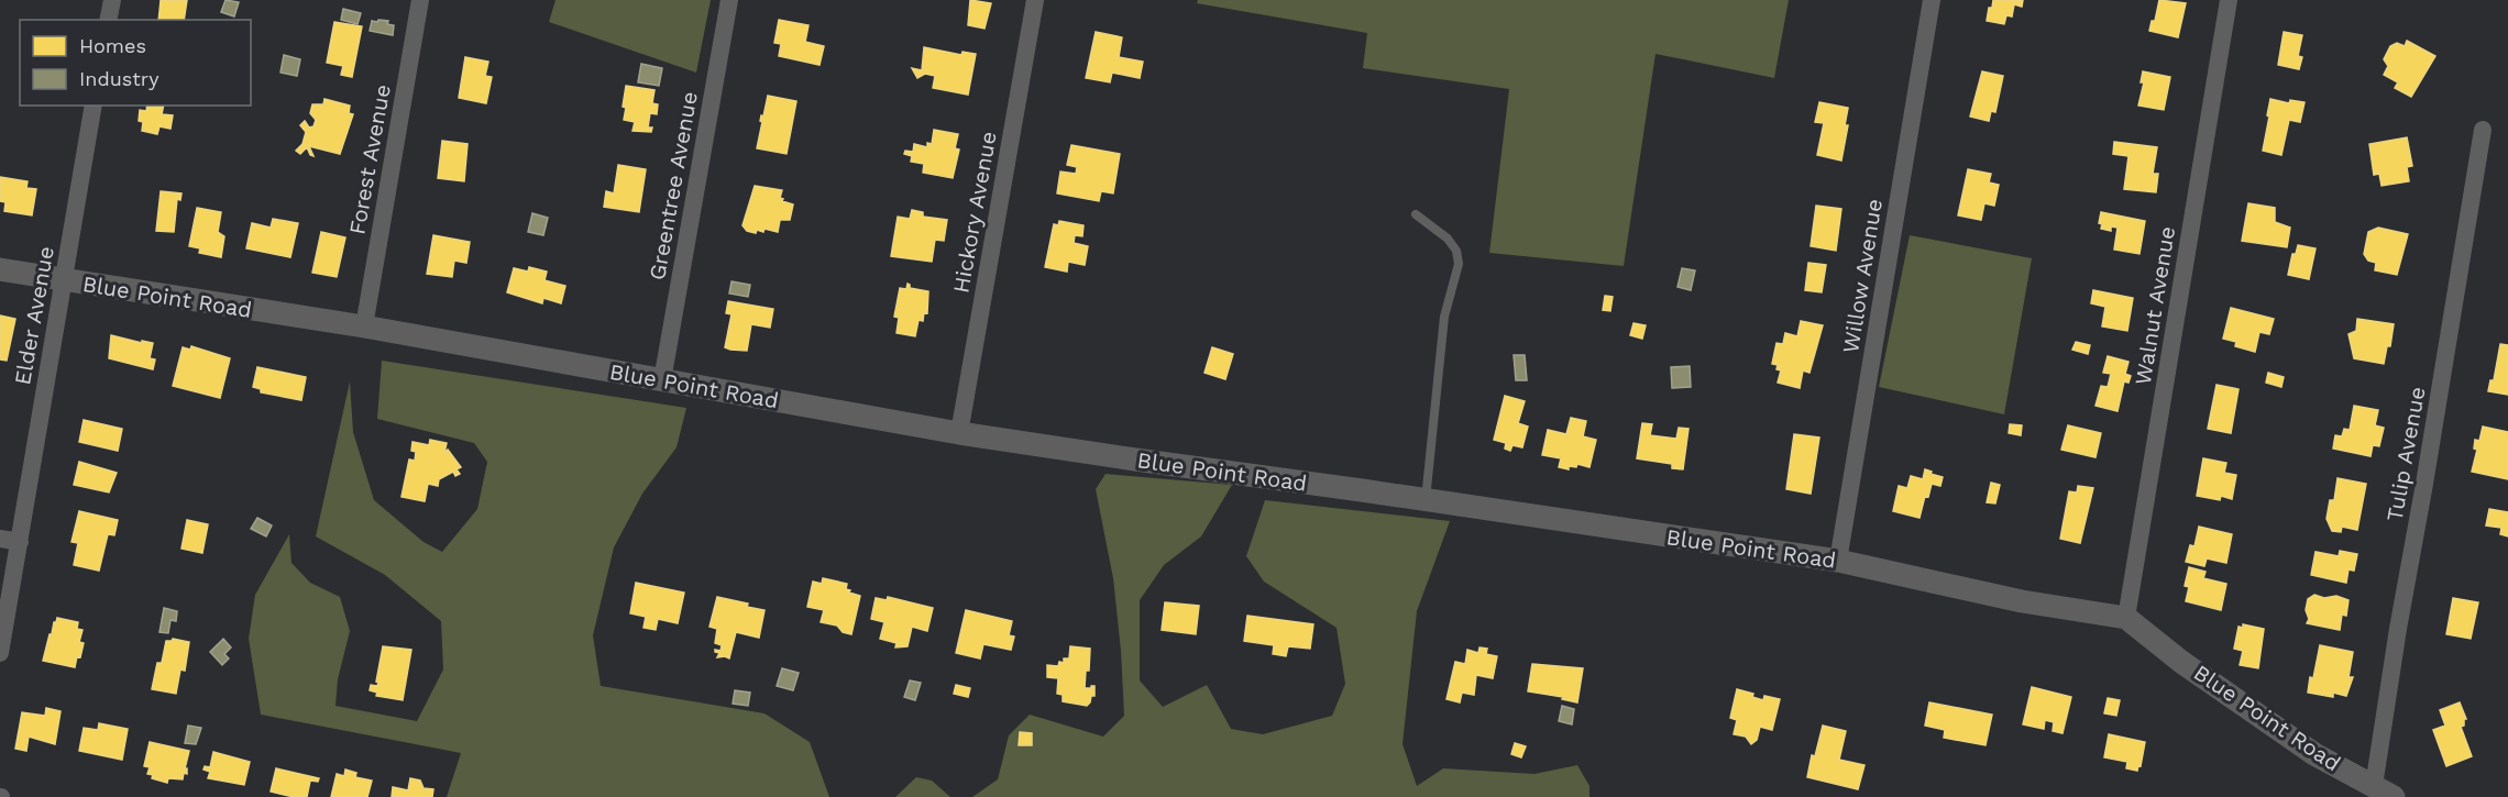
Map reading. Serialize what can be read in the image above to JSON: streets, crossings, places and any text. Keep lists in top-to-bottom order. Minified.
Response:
{"streets":{"street":["Forest Avenue","Greentree Avenue","Hickory Avenue","Willow Avenue","Blue Point Road","Walnut Avenue","Elder Avenue","Tulip Avenue"]},"crossings":[["Forest Avenue","Blue Point Road"],["Greentree Avenue","Blue Point Road"],["Hickory Avenue","Blue Point Road"],["Willow Avenue","Blue Point Road"],["Blue Point Road","Walnut Avenue"],["Blue Point Road","Elder Avenue"],["Blue Point Road","Tulip Avenue"]],"legend":["Homes","Industry"]}
